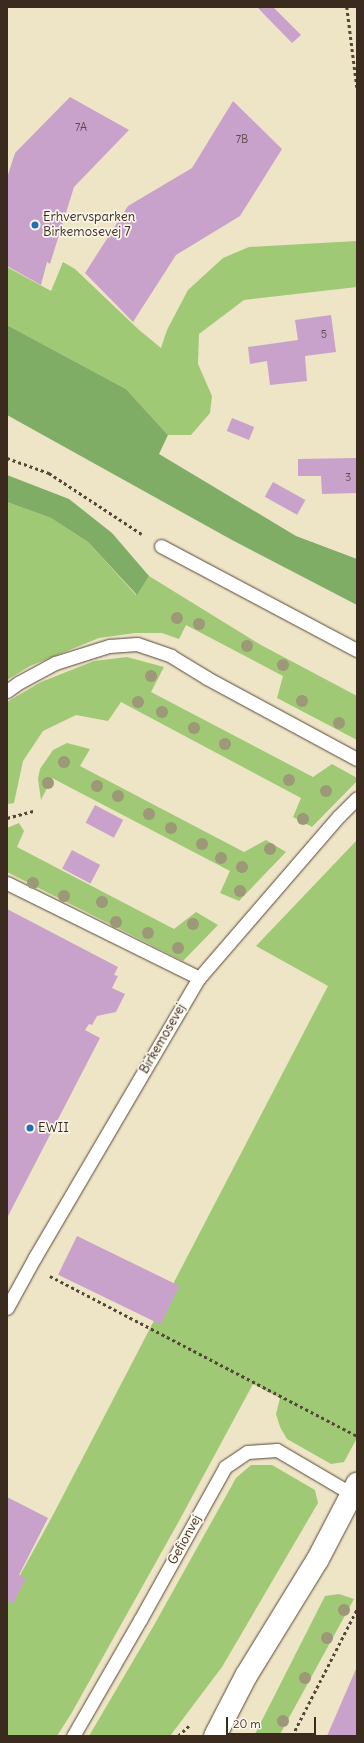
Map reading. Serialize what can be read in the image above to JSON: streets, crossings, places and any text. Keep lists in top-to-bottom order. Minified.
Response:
{"streets":{"street":["Gefionvej"],"lane":["Birkemosevej"]},"places":["Erhvervsparken Birkemosevej 7","EWII"],"house_numbers":["7A","7B","5","3"],"scale_bar":"20 m"}
